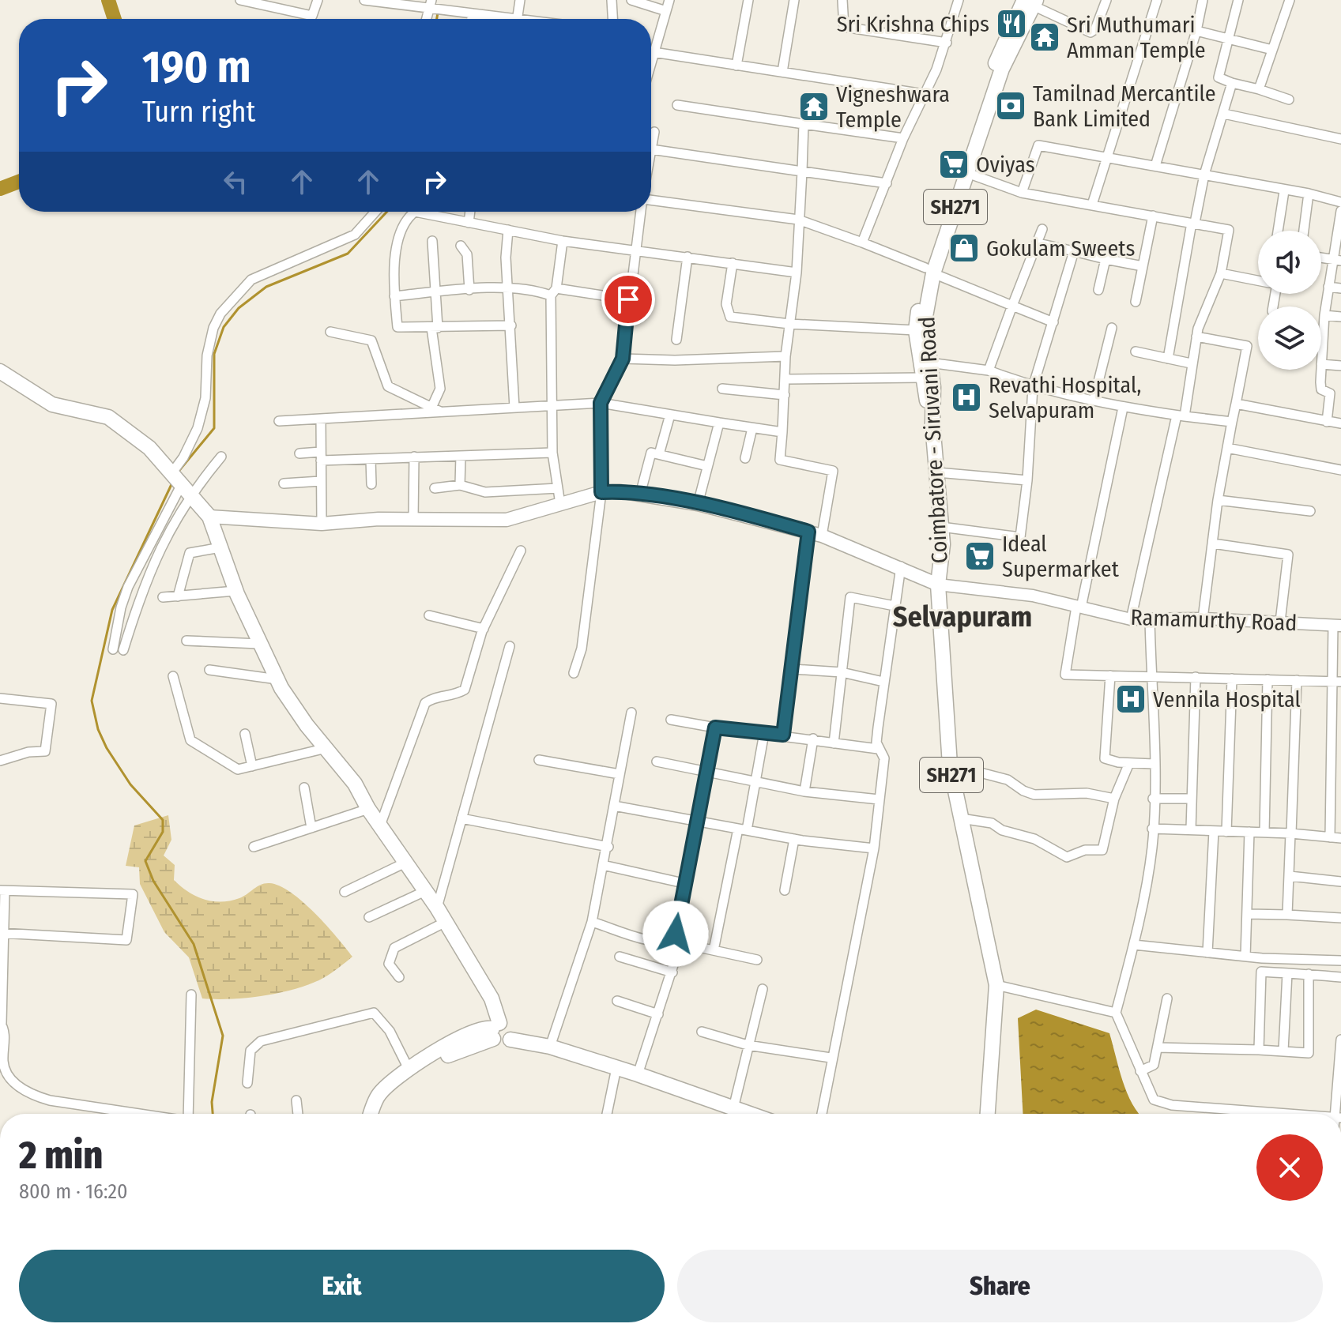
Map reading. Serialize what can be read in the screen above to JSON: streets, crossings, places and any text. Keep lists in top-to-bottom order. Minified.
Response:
{"streets":{"main road":["SH271","Coimbatore - Siruvani Road"],"street":["Ramamurthy Road"]},"crossings":[["Coimbatore - Siruvani Road","Ramamurthy Road"]],"districts":["Selvapuram"],"places":{"restaurant":["Sri Krishna Chips"],"temple":["Sri Muthumari Amman Temple","Vigneshwara Temple"],"bank":["Tamilnad Mercantile Bank Limited"],"supermarket":["Oviyas","Ideal Supermarket"],"shop":["Gokulam Sweets"],"hospital":["Revathi Hospital, Selvapuram","Vennila Hospital"]},"page":{"turn":["190 m","Turn right"],"heading":["2 min","800 m · 16:20"],"buttons":["Exit","Share"]}}
